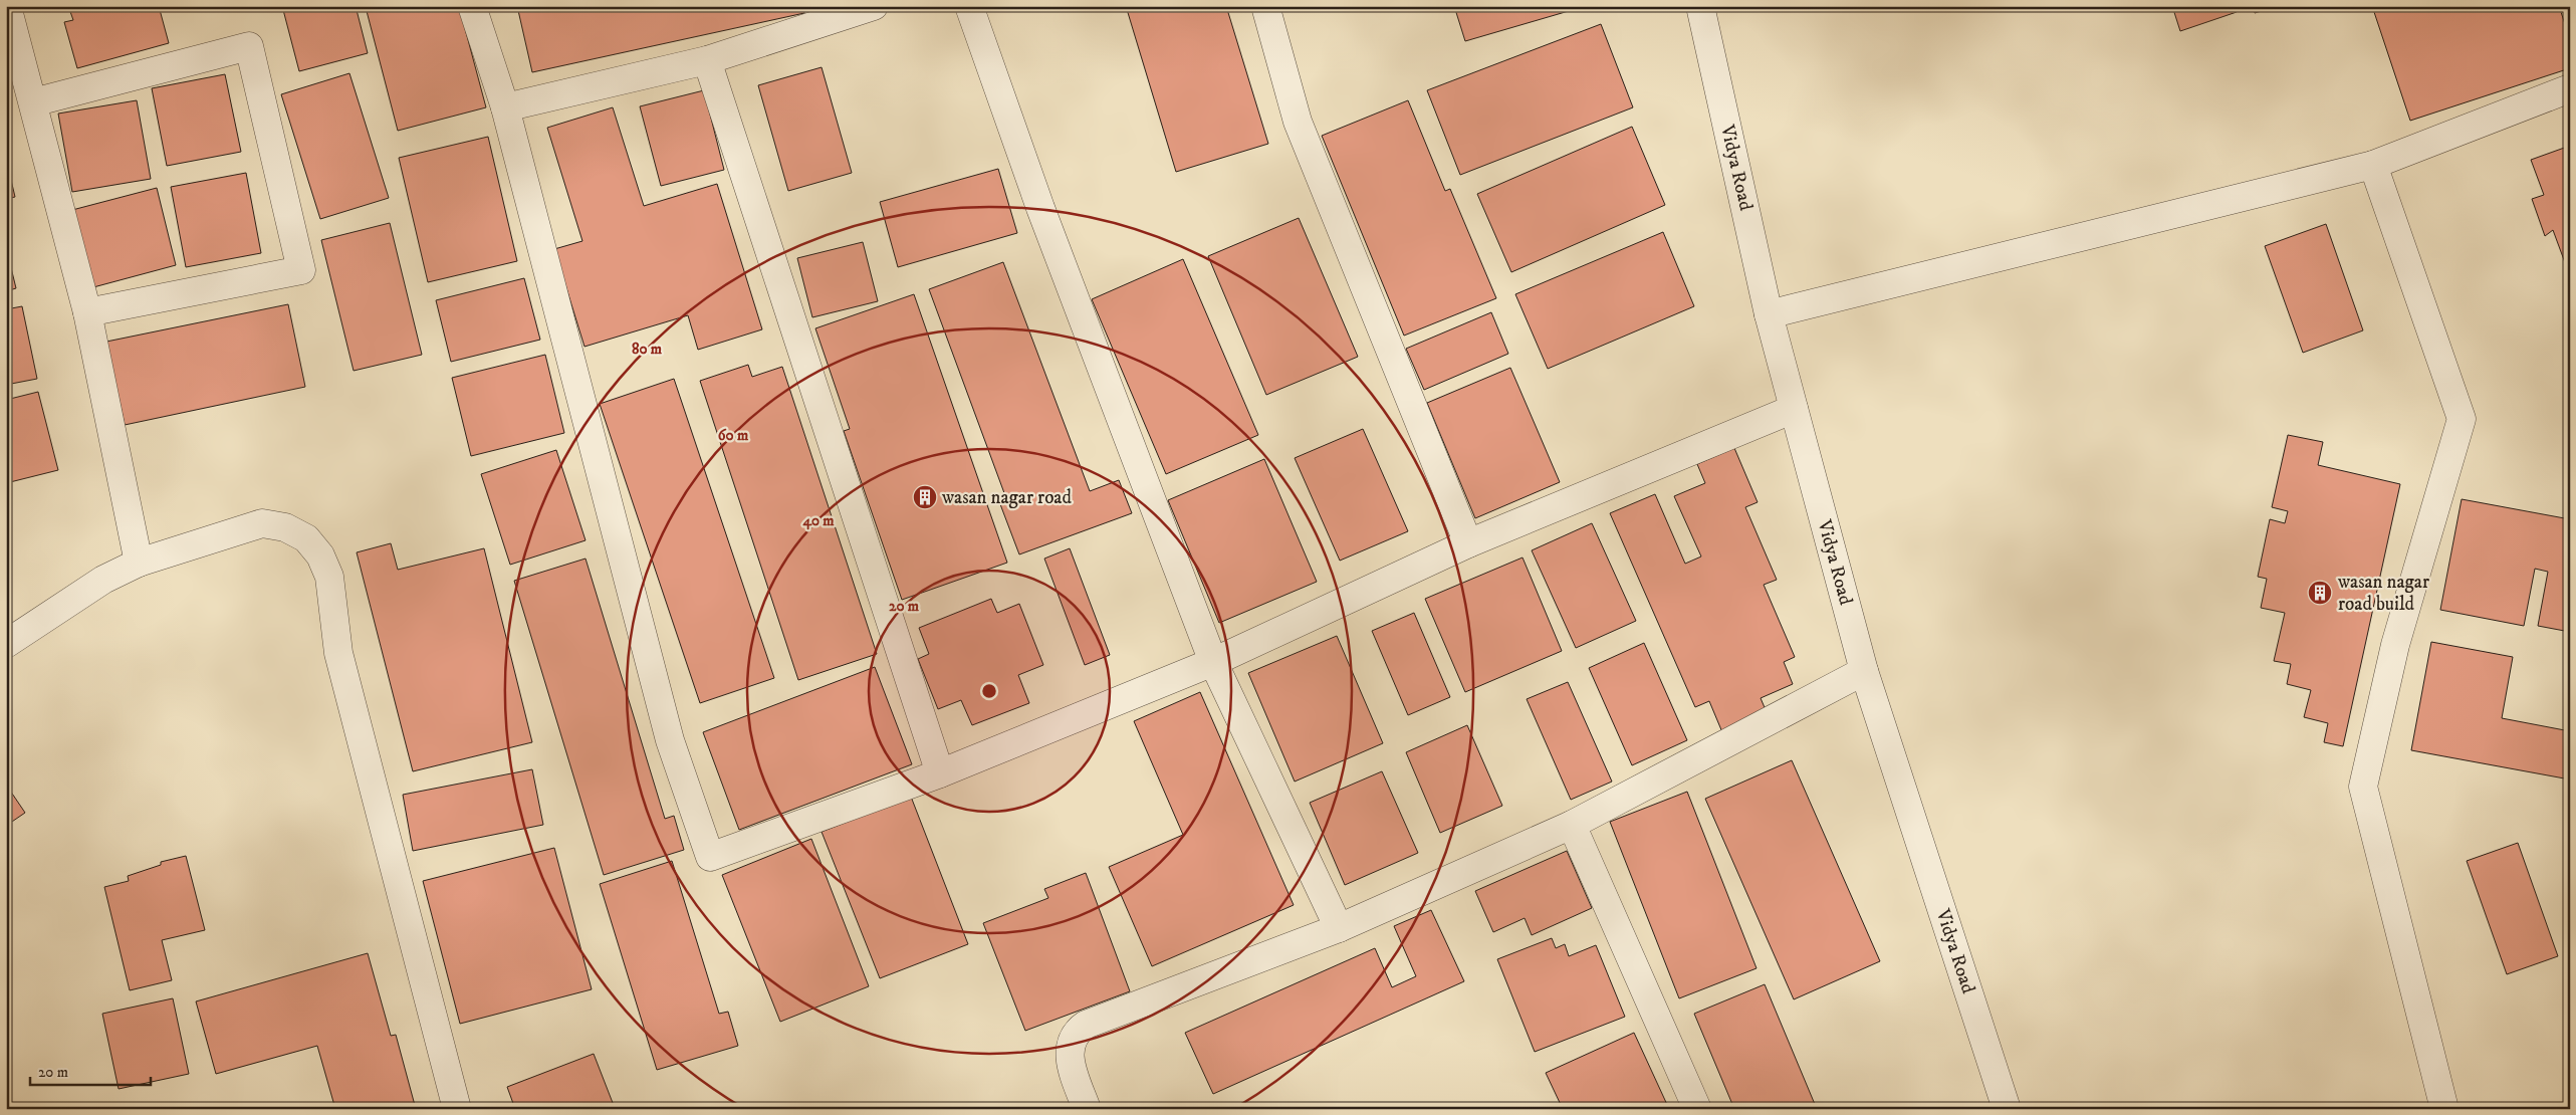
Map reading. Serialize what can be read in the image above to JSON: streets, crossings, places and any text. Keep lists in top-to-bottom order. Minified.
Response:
{"streets":{"street":["Vidya Road"]},"places":{"building":["wasan nagar road","wasan nagar road build"]},"scale_bar":"20 m","rings":["80 m","60 m","40 m","20 m"]}
